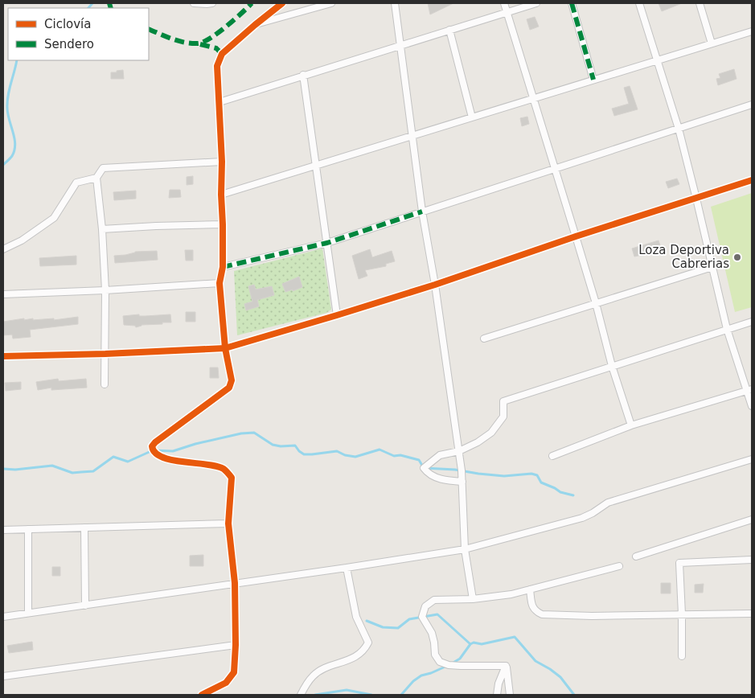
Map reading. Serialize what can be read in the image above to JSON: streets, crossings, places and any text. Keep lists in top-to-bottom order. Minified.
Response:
{"places":["Loza Deportiva Cabrerias"],"legend":["Ciclovía","Sendero"]}
